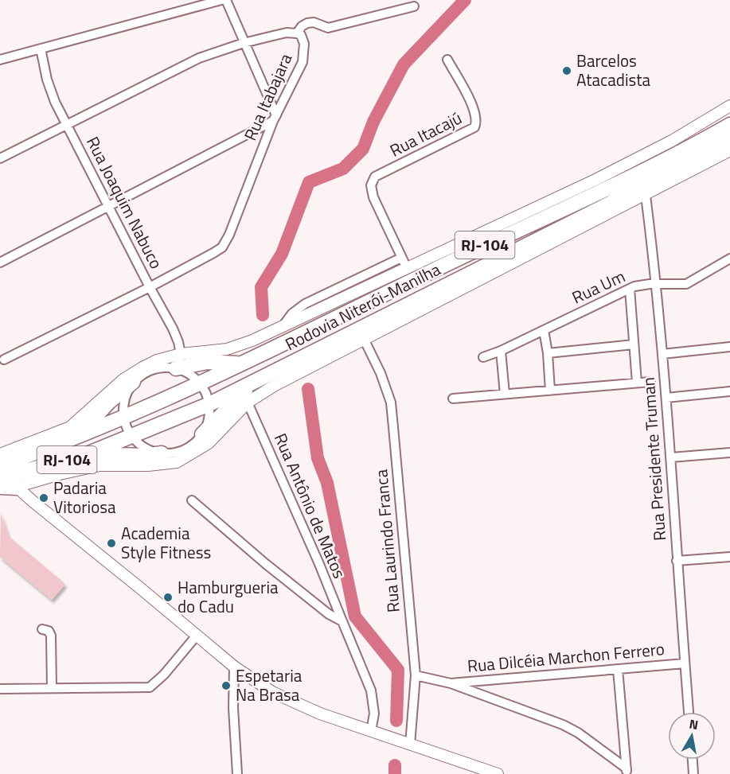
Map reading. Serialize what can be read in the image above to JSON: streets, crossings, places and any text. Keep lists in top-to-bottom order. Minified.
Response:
{"streets":{"highway":["RJ-104","Rodovia Niterói-Manilha"],"street":["Rua Itabajara","Rua Itacajú","Rua Joaquim Nabuco","Rua Um","Rua Presidente Truman","Rua Antônio de Matos","Rua Laurindo Franca","Rua Dilcéia Marchon Ferrero"]},"crossings":[["Rua Itabajara","Rua Joaquim Nabuco"],["Rua Um","Rua Presidente Truman"],["Rua Presidente Truman","Rua Dilcéia Marchon Ferrero"]],"places":["Barcelos Atacadista","Padaria Vitoriosa","Academia Style Fitness","Hamburgueria do Cadu","Espetaria Na Brasa"],"north":"top"}
